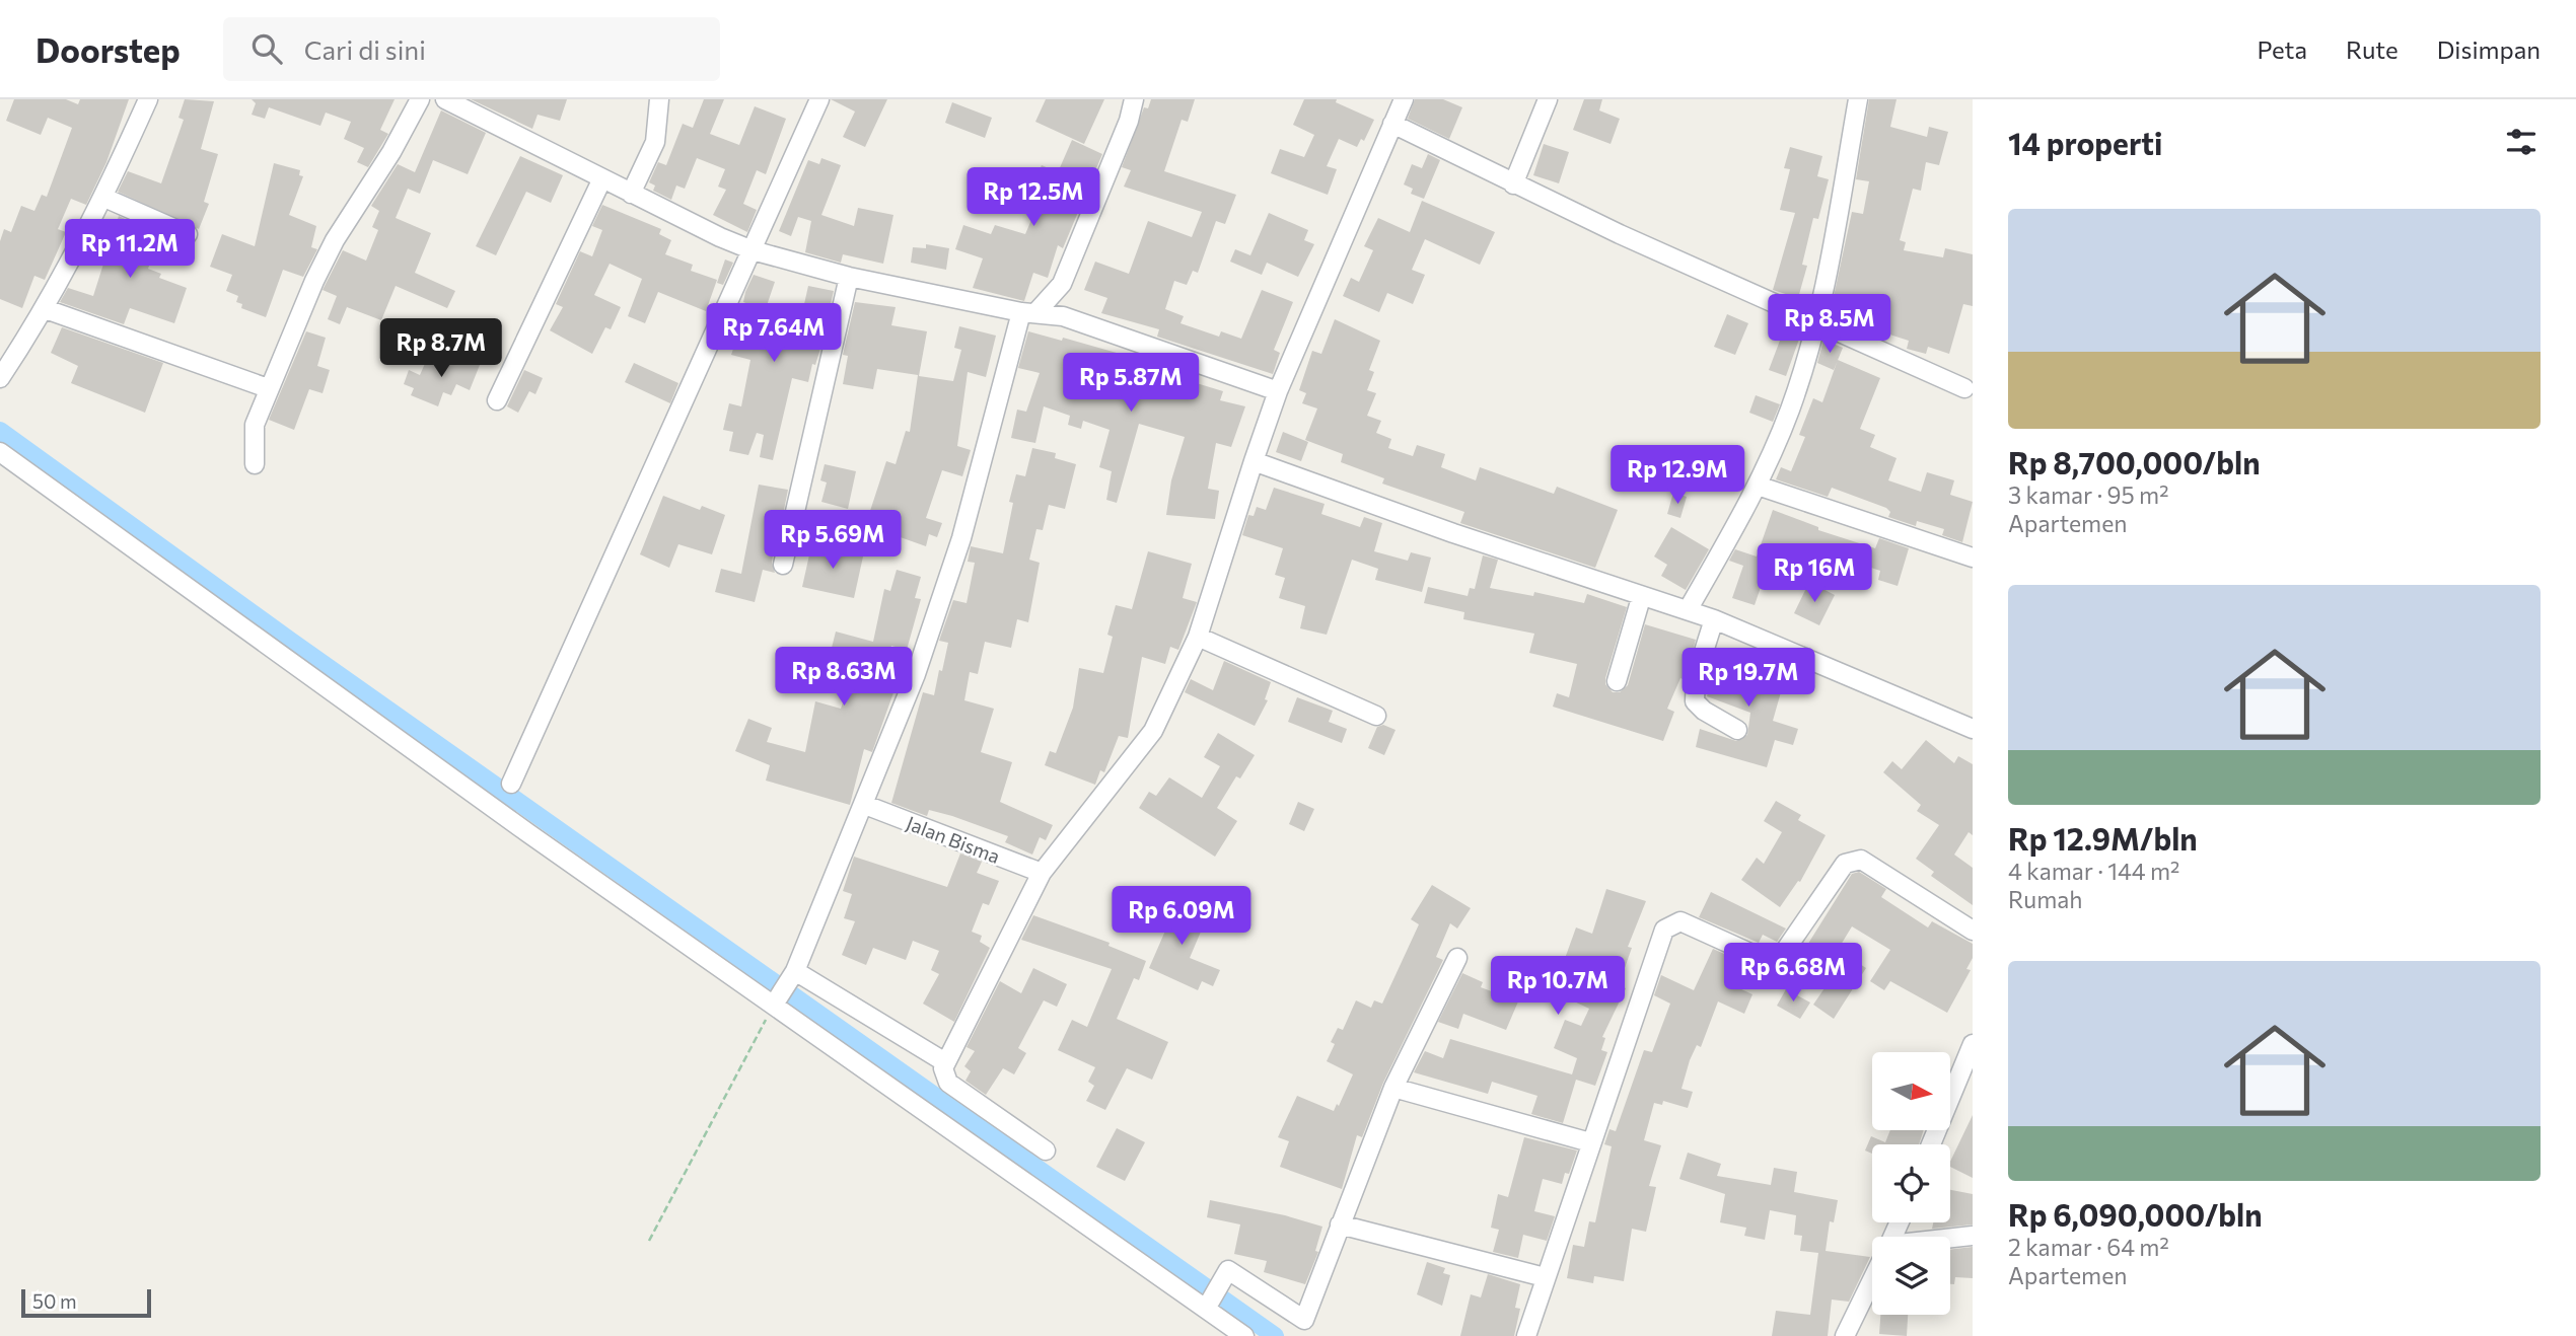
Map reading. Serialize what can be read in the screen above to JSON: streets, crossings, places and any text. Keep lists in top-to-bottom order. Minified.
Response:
{"streets":{"street":["Jalan Bisma"]},"scale_bar":"50 m","north":"right","page":{"header":"Doorstep","search":"Cari di sini","nav":["Peta","Rute","Disimpan"],"heading":"14 properti","price":["Rp 12.5M","Rp 11.2M","Rp 8.5M","Rp 7.64M","Rp 8.7M","Rp 5.87M","Rp 12.9M","Rp 5.69M","Rp 16M","Rp 8.63M","Rp 19.7M","Rp 6.09M","Rp 6.68M","Rp 10.7M"],"list":[{"name":"Rp 8,700,000/bln","note":"3 kamar · 95 m² · Apartemen"},{"name":"Rp 12.9M/bln","note":"4 kamar · 144 m² · Rumah"},{"name":"Rp 6,090,000/bln","note":"2 kamar · 64 m² · Apartemen"}],"scale":"50 m"}}
